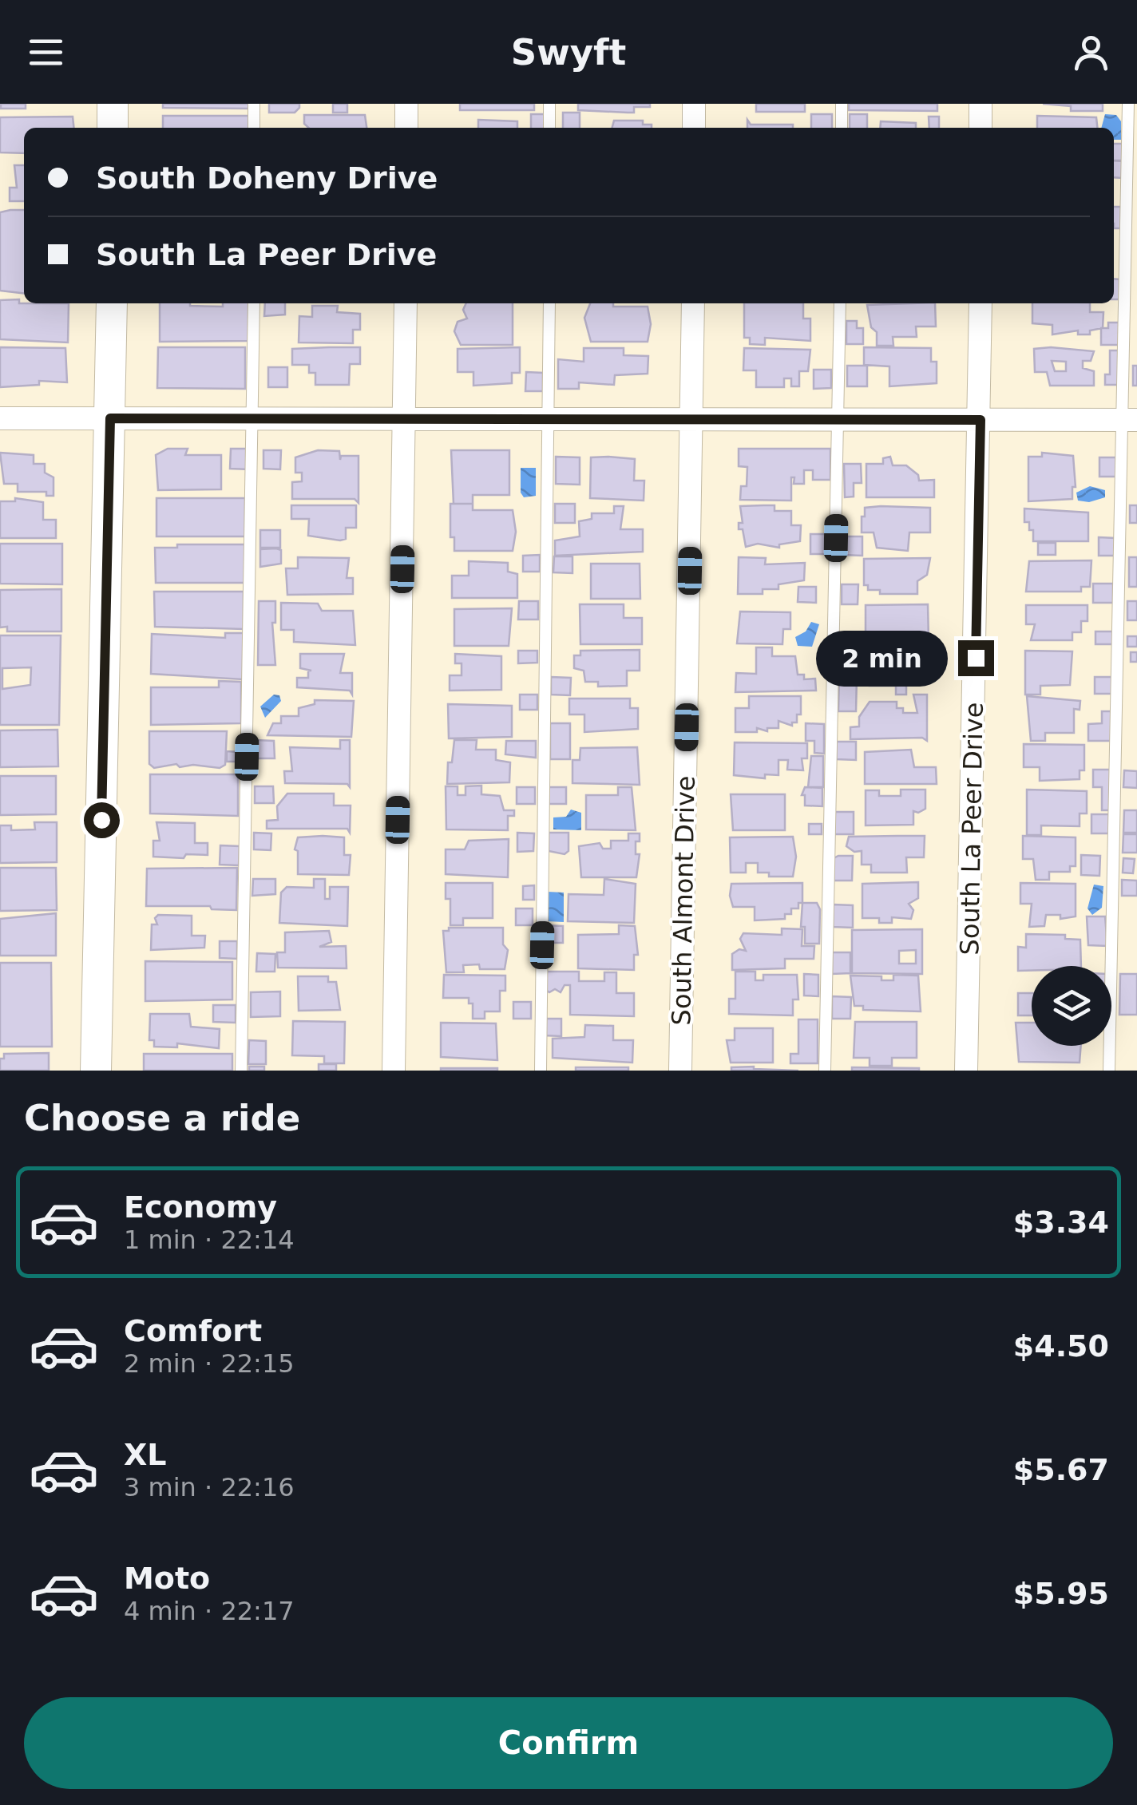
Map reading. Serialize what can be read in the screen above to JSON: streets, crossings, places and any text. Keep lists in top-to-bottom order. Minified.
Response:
{"streets":{"street":["South La Peer Drive","South Almont Drive"]},"page":{"header":"Swyft","banner":["South Doheny Drive","South La Peer Drive"],"bubble":"2 min","heading":"Choose a ride","list":[{"name":"Economy","note":"1 min · 22:14","value":"$3.34"},{"name":"Comfort","note":"2 min · 22:15","value":"$4.50"},{"name":"XL","note":"3 min · 22:16","value":"$5.67"},{"name":"Moto","note":"4 min · 22:17","value":"$5.95"}],"buttons":"Confirm"}}
